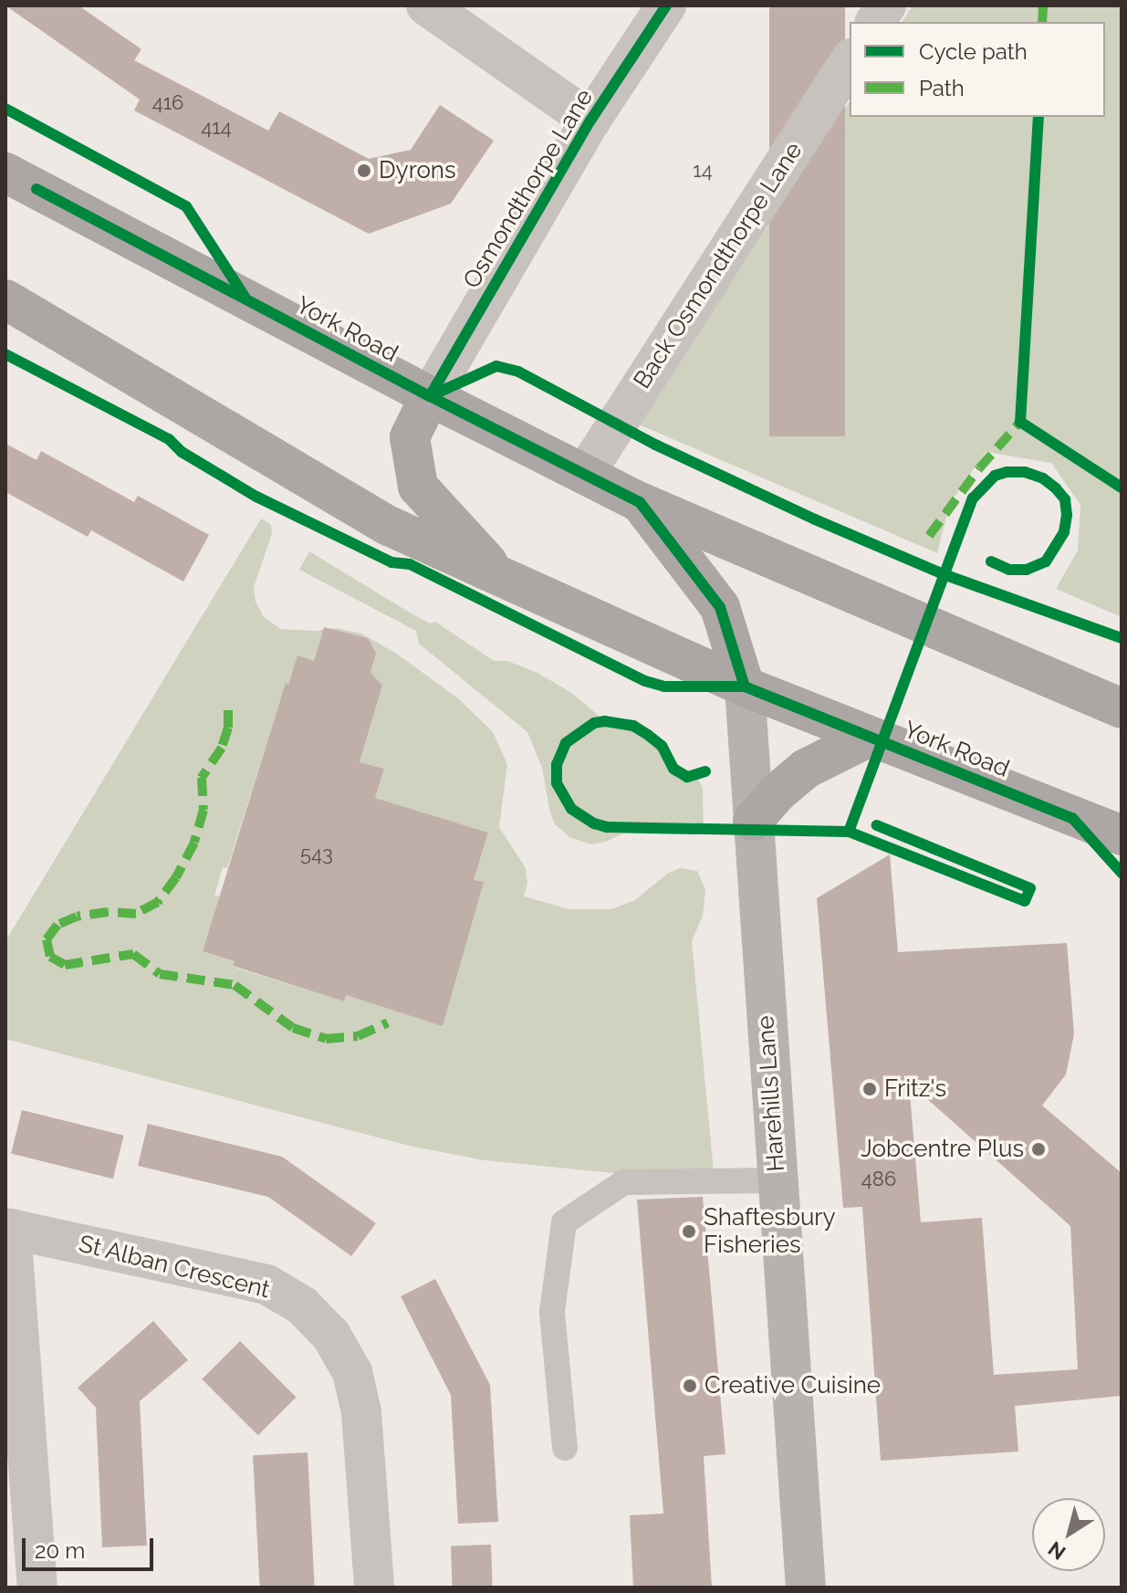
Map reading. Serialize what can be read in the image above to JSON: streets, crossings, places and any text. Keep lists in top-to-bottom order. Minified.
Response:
{"streets":{"highway":["York Road"],"main road":["Harehills Lane"],"street":["Osmondthorpe Lane","Back Osmondthorpe Lane","St Alban Crescent"]},"crossings":[["Osmondthorpe Lane","York Road"],["Back Osmondthorpe Lane","York Road"],["York Road","Harehills Lane"]],"places":["Dyrons","Fritz's","Jobcentre Plus","Shaftesbury Fisheries","Creative Cuisine"],"house_numbers":["416","414","14","543","486"],"legend":["Cycle path","Path"],"scale_bar":"20 m","north":"bottom left"}
